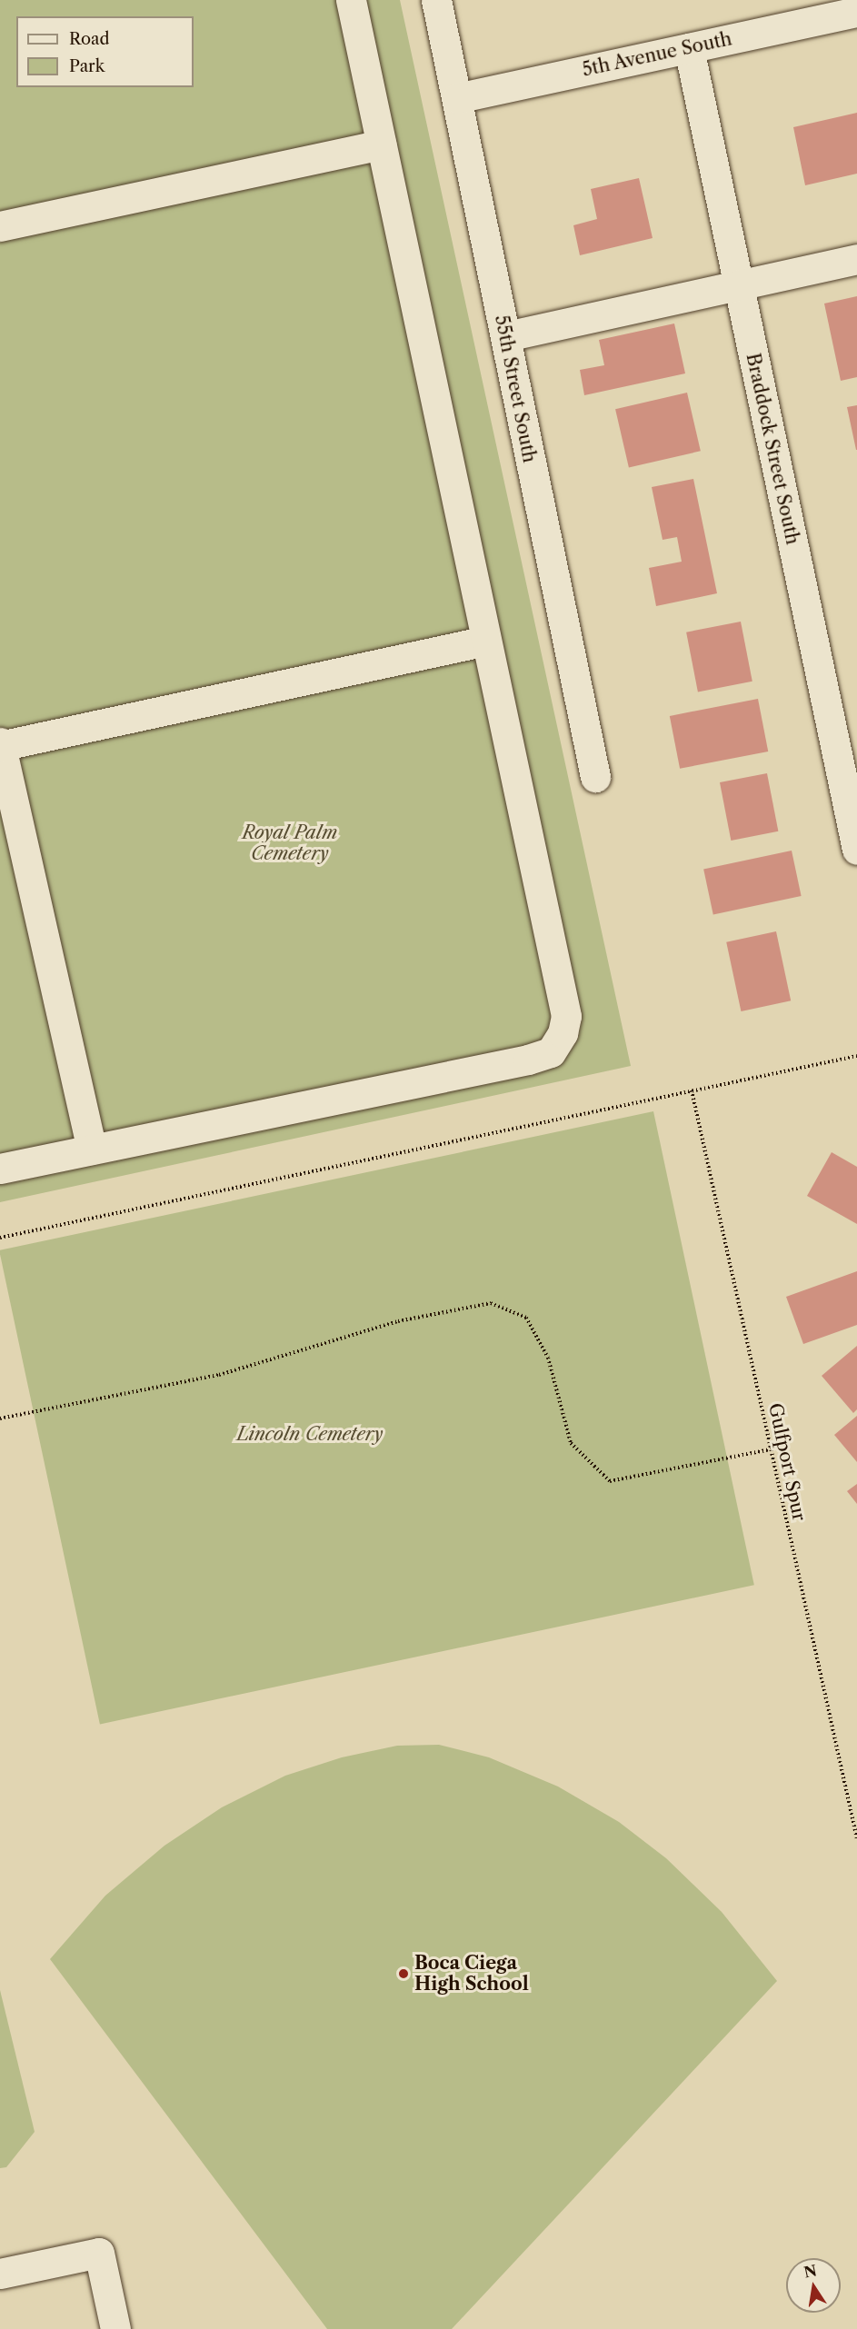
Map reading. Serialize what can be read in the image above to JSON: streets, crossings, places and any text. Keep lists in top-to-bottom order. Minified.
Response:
{"streets":{"street":["5th Avenue South","55th Street South","Braddock Street South"],"path":["Gulfport Spur"]},"crossings":[["5th Avenue South","55th Street South"],["5th Avenue South","Braddock Street South"]],"parks":["Royal Palm Cemetery","Lincoln Cemetery"],"places":["Boca Ciega High School"],"legend":["Road","Park"],"north":"top"}
